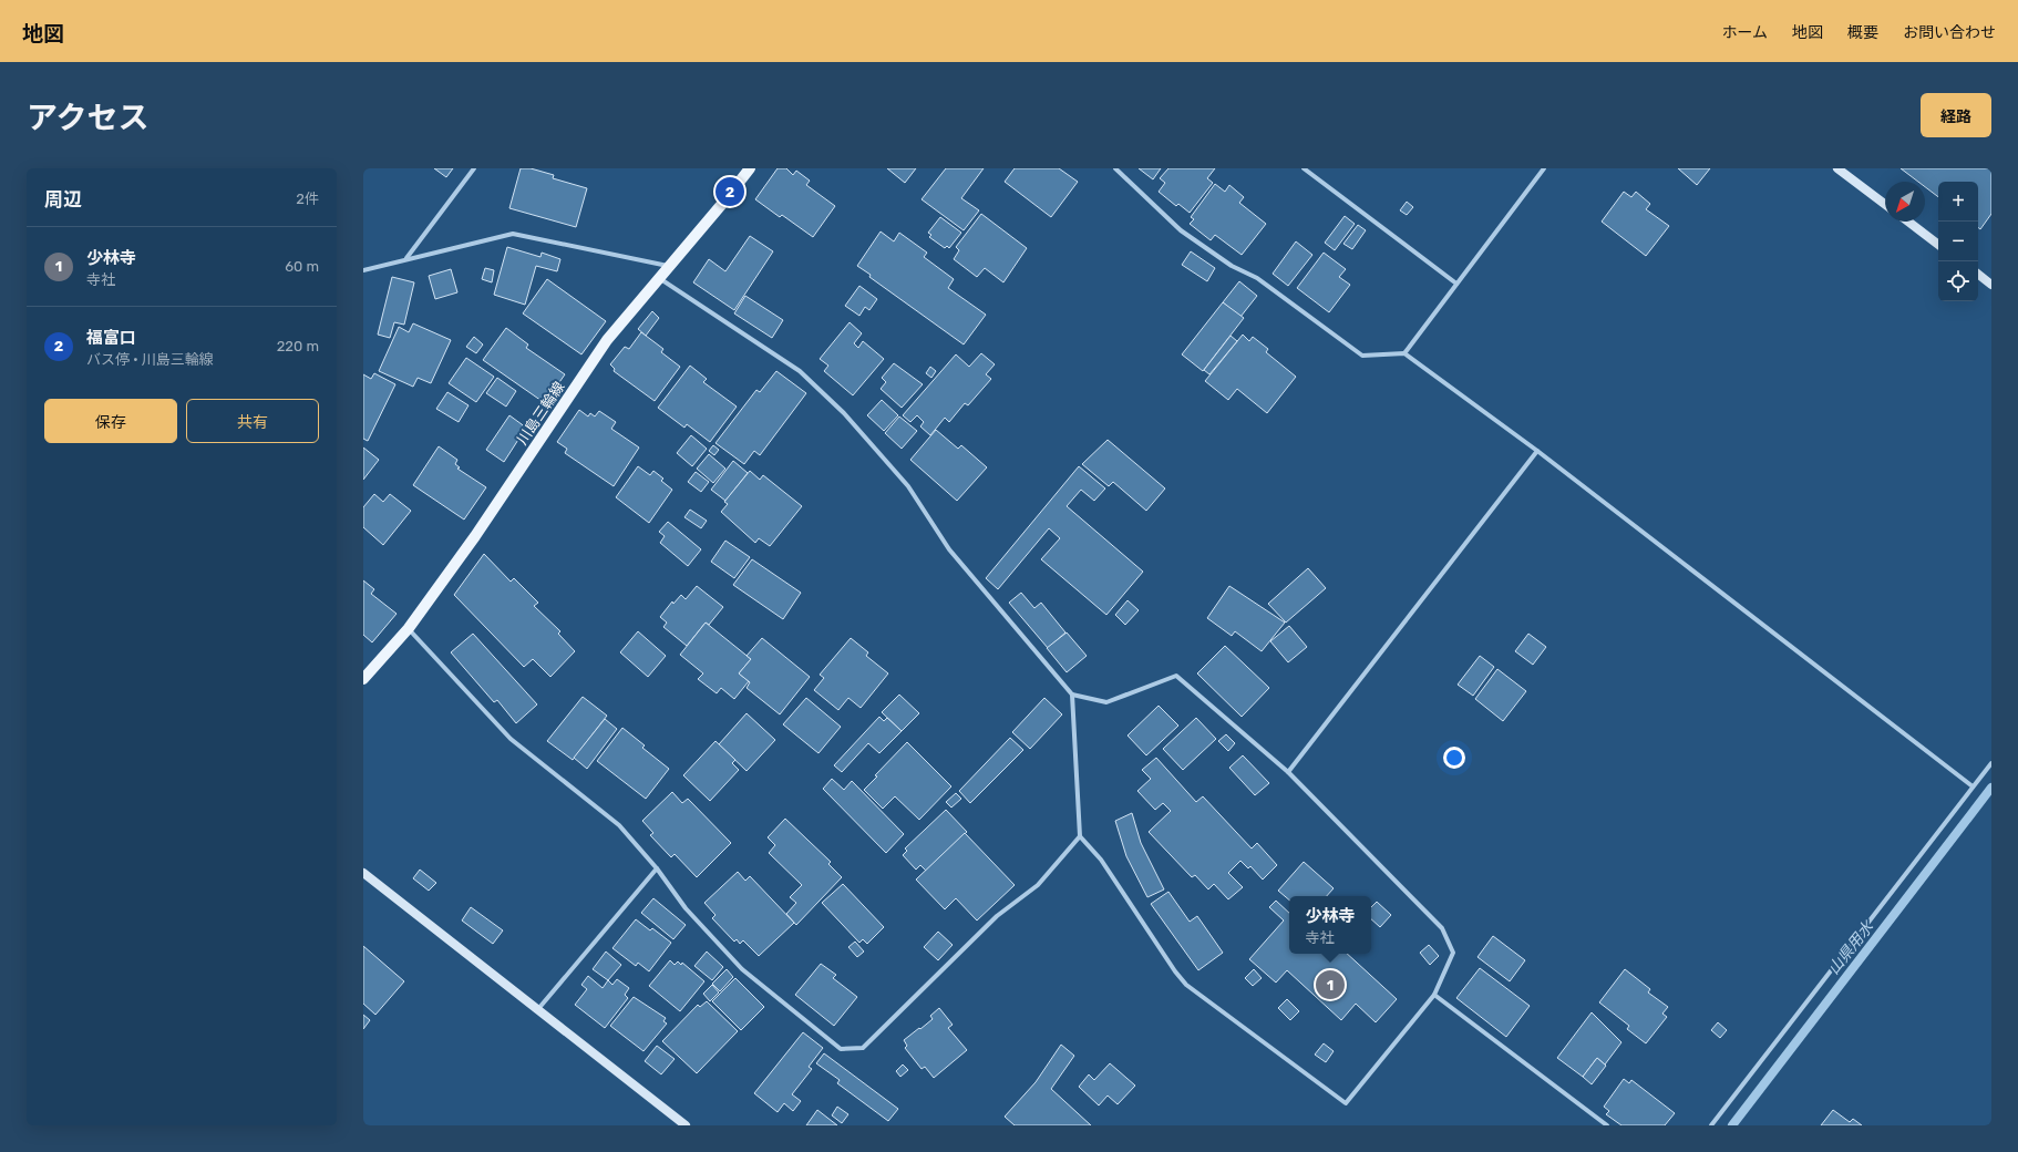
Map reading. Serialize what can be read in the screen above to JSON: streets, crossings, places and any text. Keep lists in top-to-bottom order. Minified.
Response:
{"streets":{"main road":["川島三輪線"]},"water":["山県用水"],"north":"bottom left","page":{"header":"地図","nav":["ホーム","地図","概要","お問い合わせ"],"title":"アクセス","buttons":["経路",["保存","共有"]],"heading":["周辺","2件"],"pins":["2","1"],"map_buttons":["+","−"],"list":[{"mark":"1","name":"少林寺","note":"寺社","value":"60 m"},{"mark":"2","name":"福富口","note":"バス停 · 川島三輪線","value":"220 m"}],"popup":["少林寺","寺社"]}}
